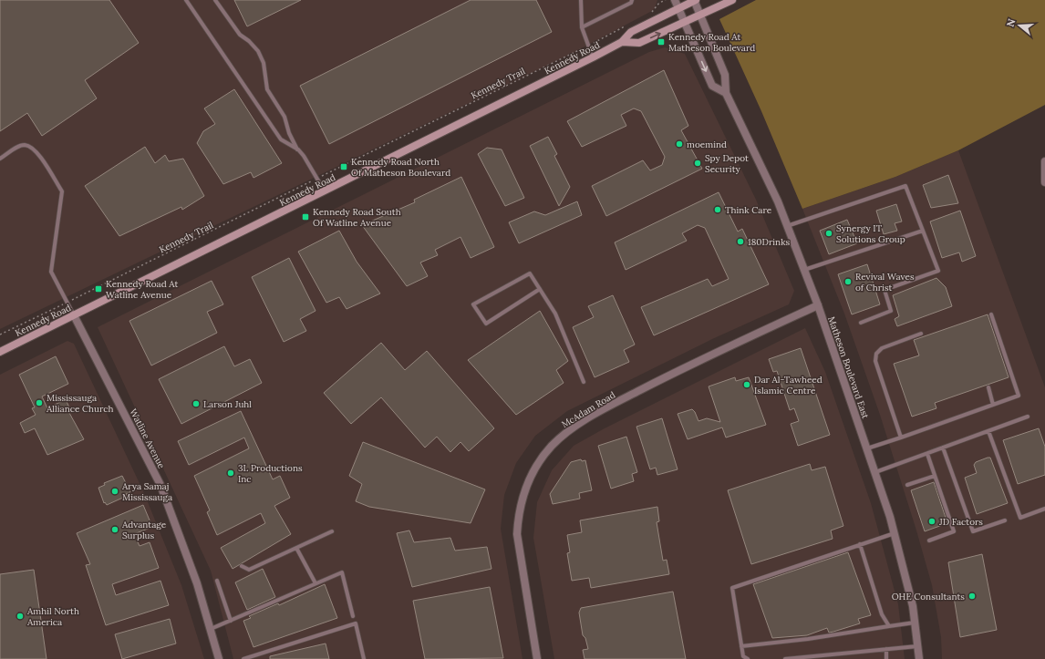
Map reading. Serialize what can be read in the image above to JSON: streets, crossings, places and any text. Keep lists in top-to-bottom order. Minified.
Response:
{"streets":{"main road":["Kennedy Road"],"street":["Matheson Boulevard East","McAdam Road","Watline Avenue"],"path":["Kennedy Trail"]},"crossings":[["Kennedy Road","Matheson Boulevard East"],["Kennedy Road","Watline Avenue"],["Matheson Boulevard East","McAdam Road"]],"places":{"transit":["Kennedy Road At Matheson Boulevard","Kennedy Road North Of Matheson Boulevard","Kennedy Road South Of Watline Avenue","Kennedy Road At Watline Avenue"],"other":["moemind","Spy Depot Security","Think Care","Synergy IT Solutions Group","180Drinks","Revival Waves of Christ","Dar Al-Tawheed Islamic Centre","Mississauga Alliance Church","Larson Juhl","3L Productions Inc","Arya Samaj Mississauga","JD Factors","Advantage Surplus","OHE Consultants","Amhil North America"]},"north":"left"}
